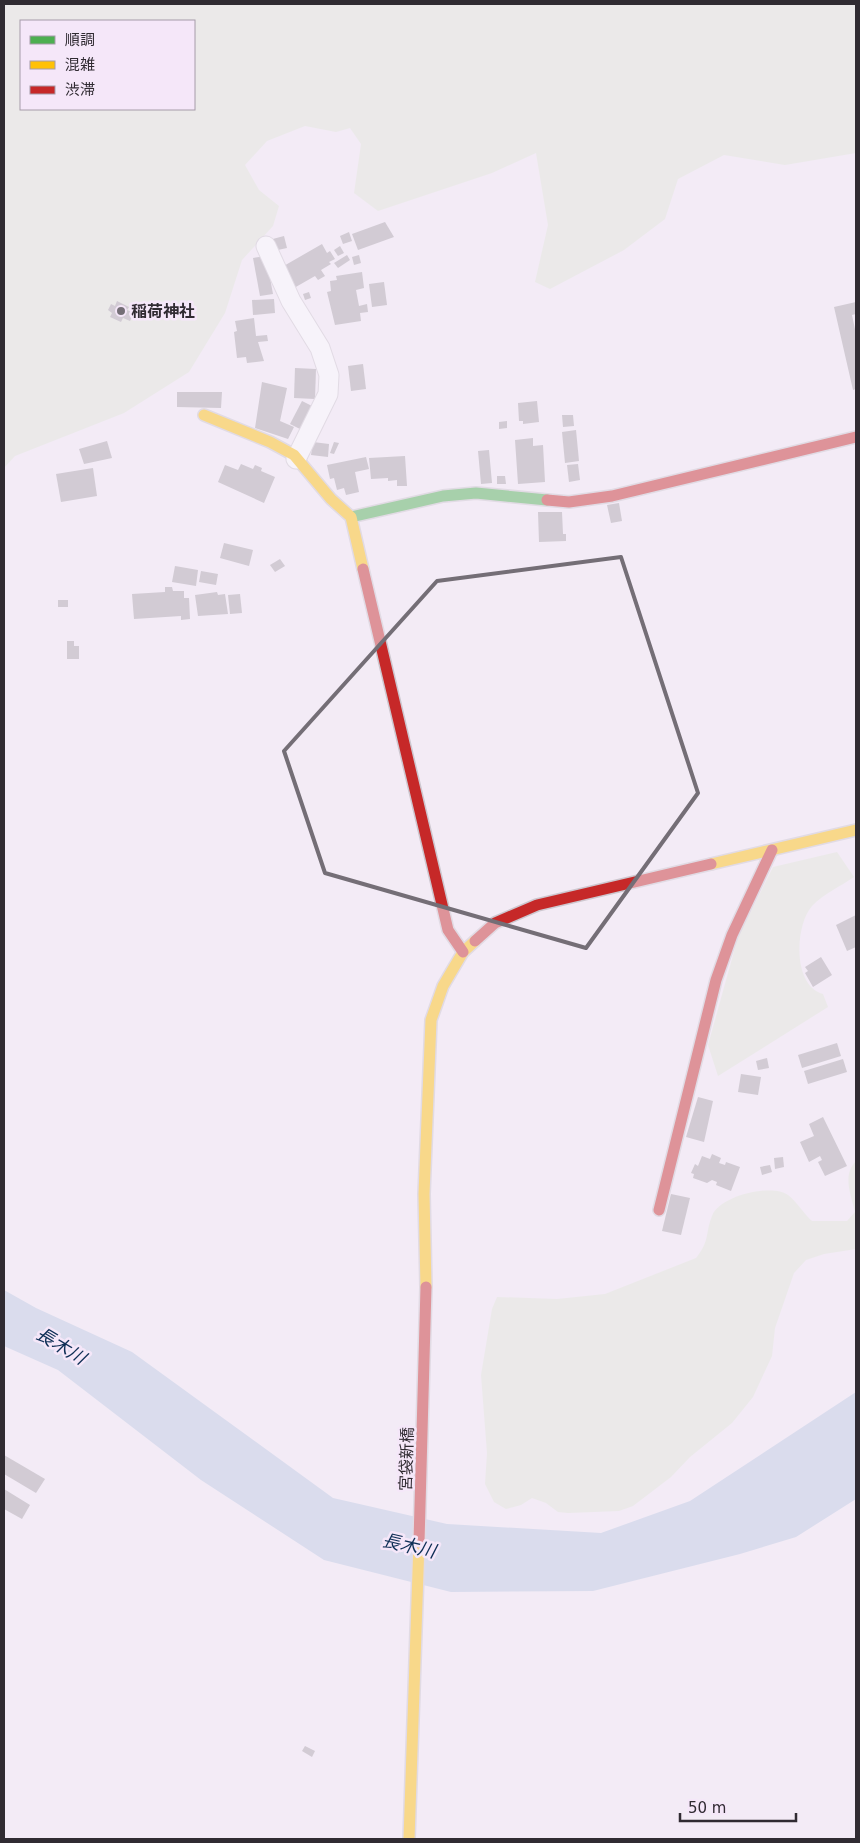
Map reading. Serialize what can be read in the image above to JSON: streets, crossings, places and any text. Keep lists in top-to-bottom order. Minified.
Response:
{"streets":{"street":["宮袋新橋"]},"water":["長木川"],"places":["稲荷神社"],"legend":["順調","混雑","渋滞"],"scale_bar":"50 m"}
